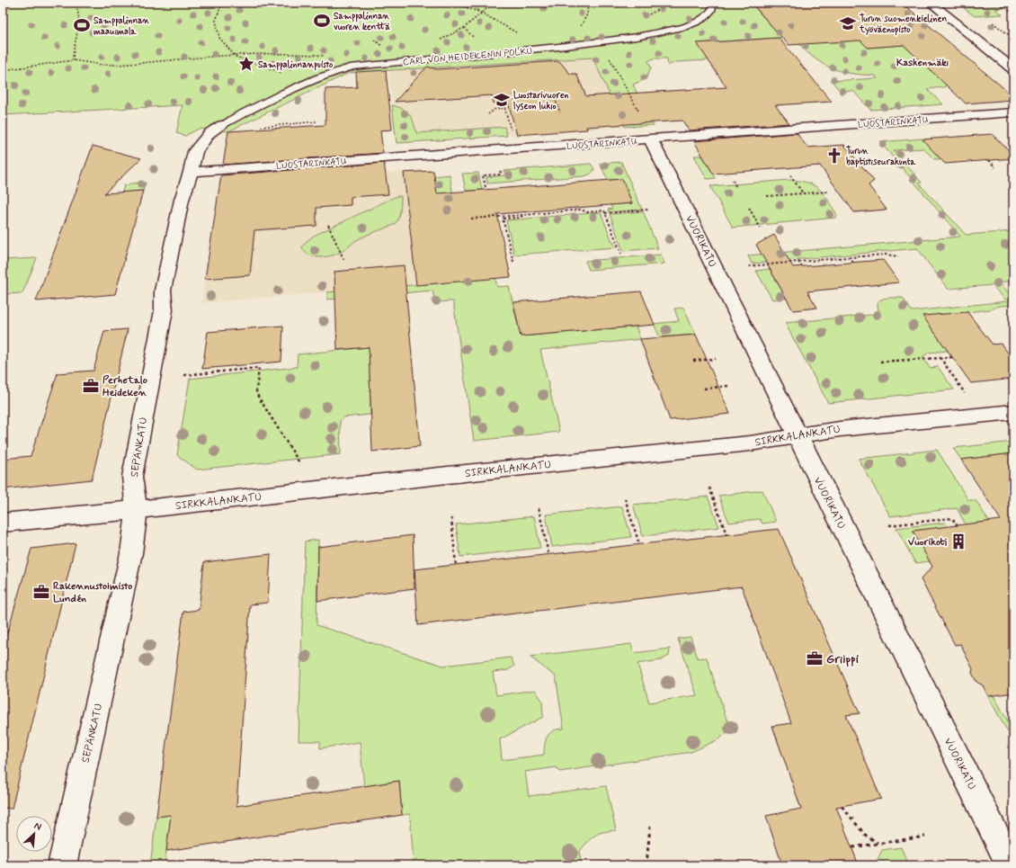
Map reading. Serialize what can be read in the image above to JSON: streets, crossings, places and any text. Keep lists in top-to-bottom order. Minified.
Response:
{"streets":{"street":["LUOSTARINKATU","VUORIKATU","SIRKKALANKATU","SEPÄNKATU"],"lane":["CARL VON HEIDEKENIN POLKU"]},"crossings":[["CARL VON HEIDEKENIN POLKU","SEPÄNKATU"],["LUOSTARINKATU","VUORIKATU"],["LUOSTARINKATU","SEPÄNKATU"],["VUORIKATU","SIRKKALANKATU"],["SIRKKALANKATU","SEPÄNKATU"]],"districts":["Kaskenmäki"],"places":{"sports":["Samppalinnan vuoren kenttä","Samppalinnan maauimala"],"school or university":["Turun suomenkielinen työväenopisto","Luostarivuoren lyseon lukio"],"place":["Samppalinnanpuisto"],"church":["Turun baptistiseurakunta"],"office":["Perhetalo Heideken","Rakennustoimisto Lundén","Griippi"],"building":["Vuorikoti"]},"north":"top right"}
